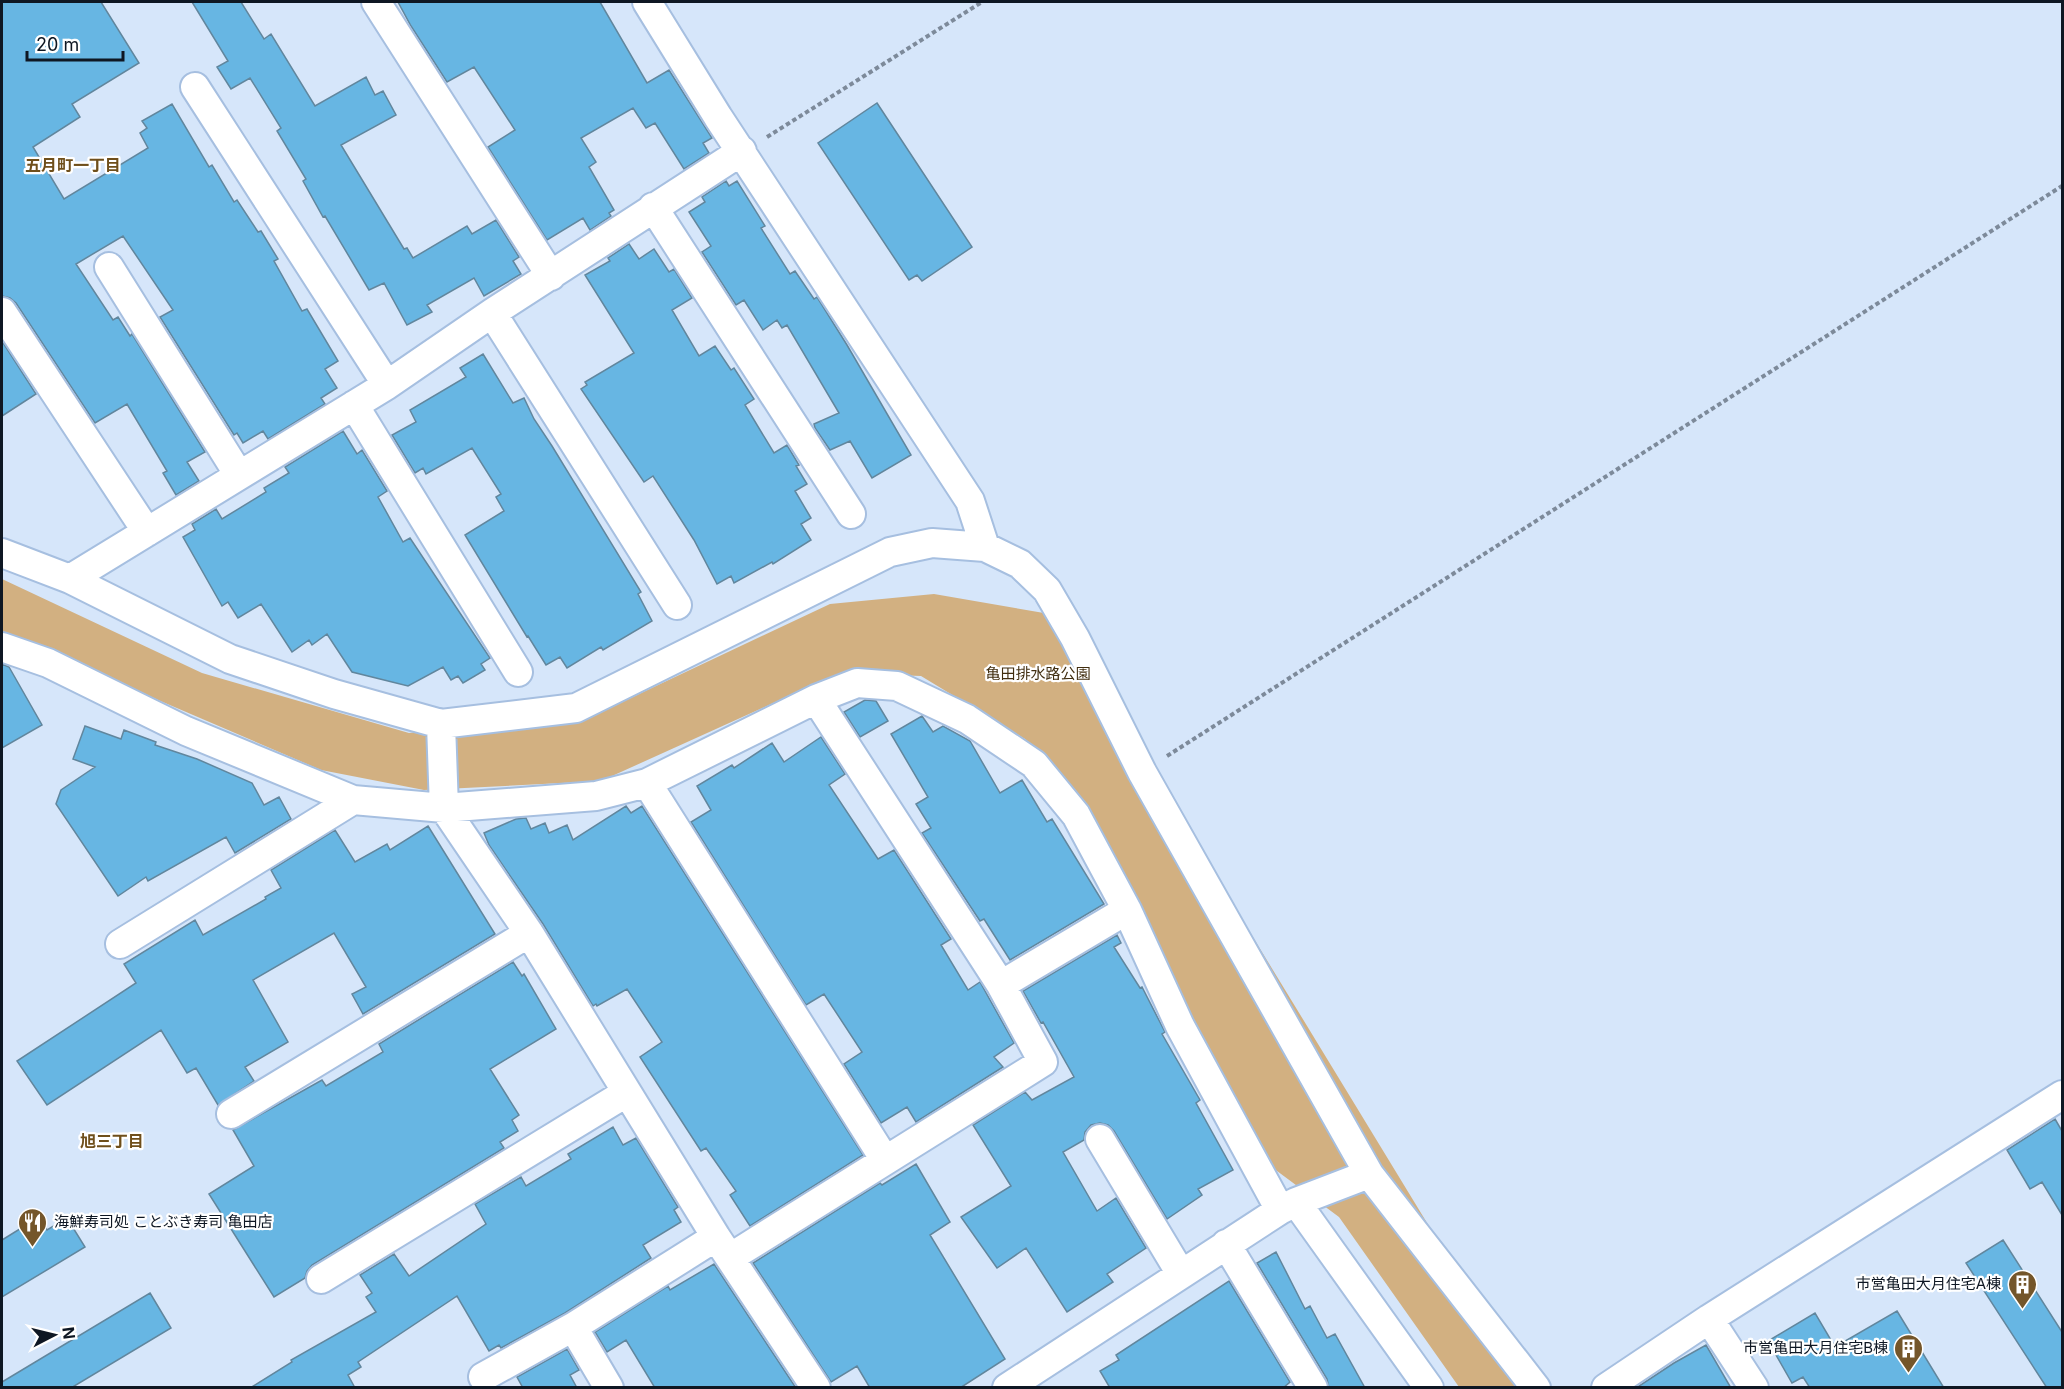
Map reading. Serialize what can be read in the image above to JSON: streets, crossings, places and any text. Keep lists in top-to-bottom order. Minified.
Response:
{"districts":["五月町一丁目","旭三丁目"],"parks":["亀田排水路公園"],"places":{"restaurant":["海鮮寿司処 ことぶき寿司 亀田店"],"building":["市営亀田大月住宅A棟","市営亀田大月住宅B棟"]},"scale_bar":"20 m","north":"right"}
